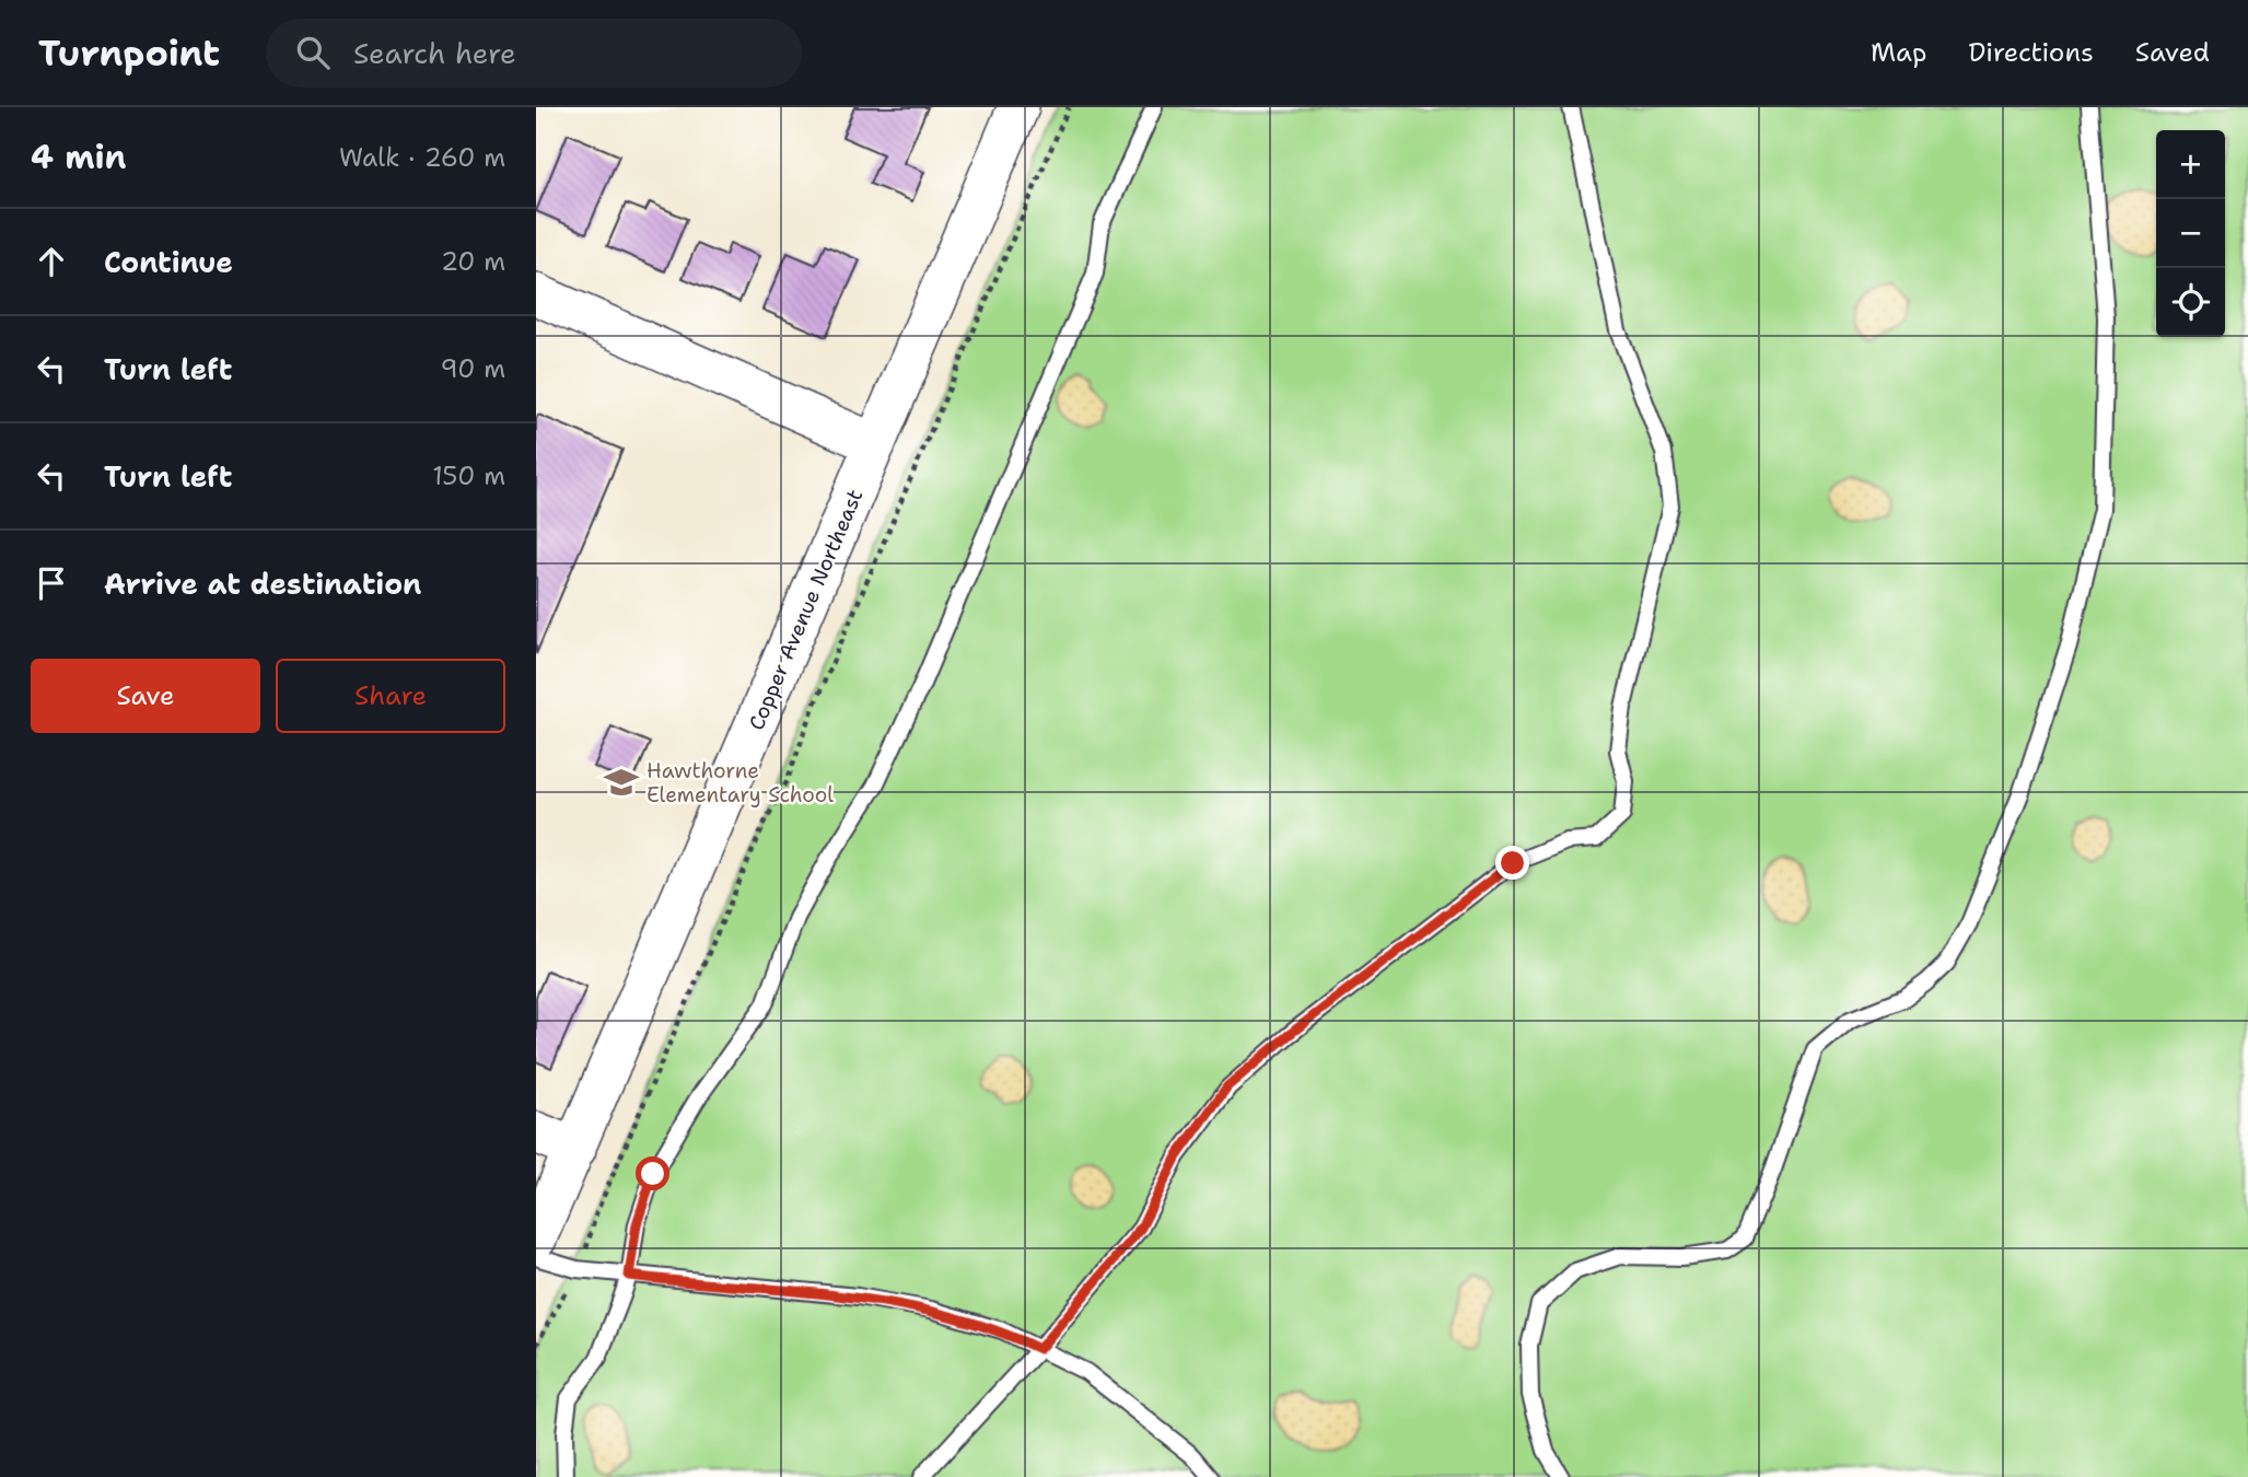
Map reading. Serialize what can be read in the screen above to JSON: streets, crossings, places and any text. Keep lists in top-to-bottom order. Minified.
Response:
{"streets":{"street":["Copper Avenue Northeast"]},"places":{"school or university":["Hawthorne Elementary School"]},"page":{"header":"Turnpoint","search":"Search here","nav":["Map","Directions","Saved"],"heading":["4 min","Walk · 260 m"],"map_buttons":["+","−"],"list":[["Continue","20 m"],["Turn left","90 m"],["Turn left","150 m"],"Arrive at destination"],"buttons":["Save","Share"]}}
